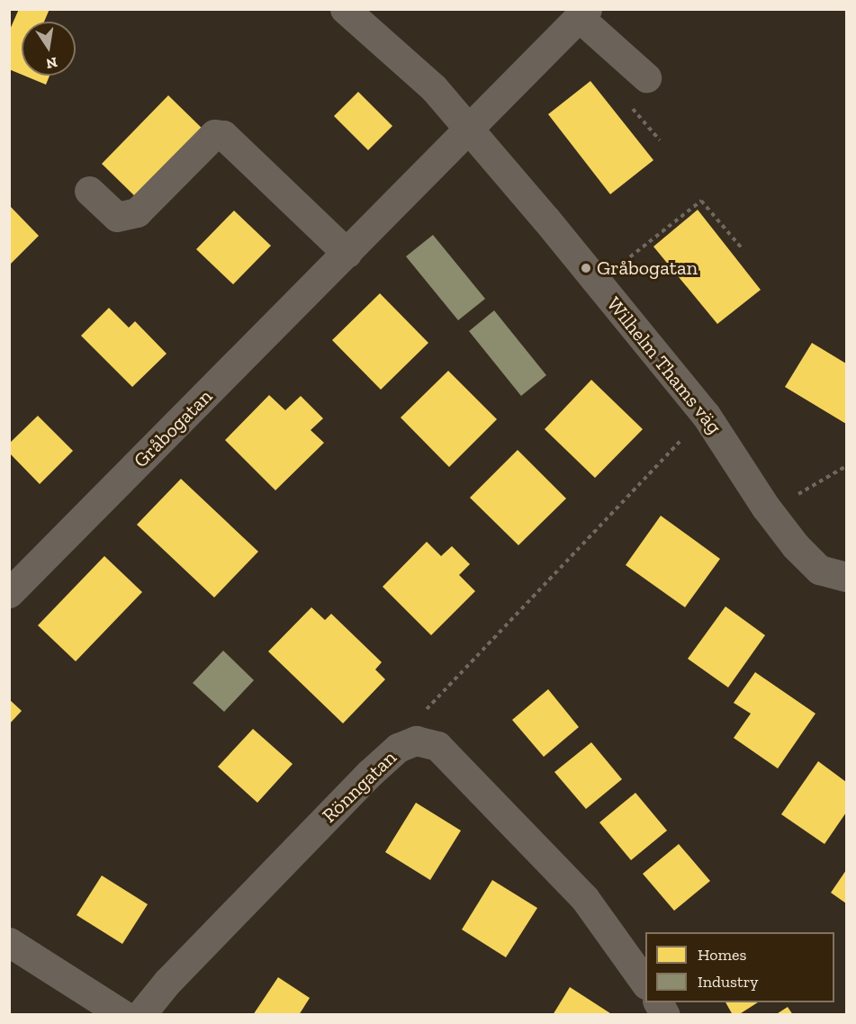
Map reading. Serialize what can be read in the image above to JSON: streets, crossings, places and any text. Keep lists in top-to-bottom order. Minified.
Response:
{"streets":{"street":["Wilhelm Thams väg","Gråbogatan","Rönngatan"]},"crossings":[["Wilhelm Thams väg","Gråbogatan"]],"places":["Gråbogatan"],"legend":["Homes","Industry"],"north":"bottom"}
